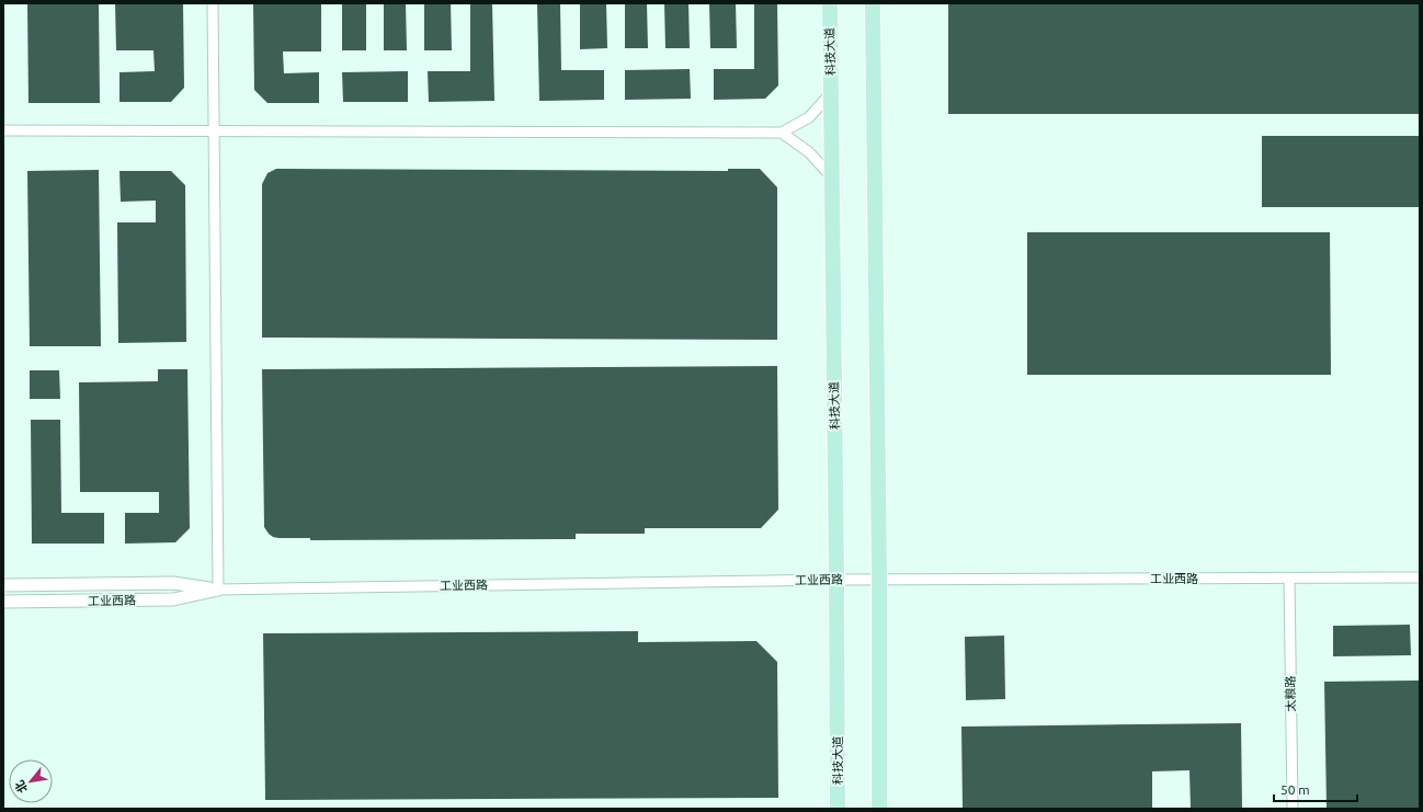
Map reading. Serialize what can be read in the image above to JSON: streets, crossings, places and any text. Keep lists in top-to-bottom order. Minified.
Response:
{"streets":{"main road":["科技大道"],"street":["工业西路","太粮路"]},"crossings":[["科技大道","工业西路"],["工业西路","太粮路"]],"scale_bar":"50 m","north":"bottom left"}
